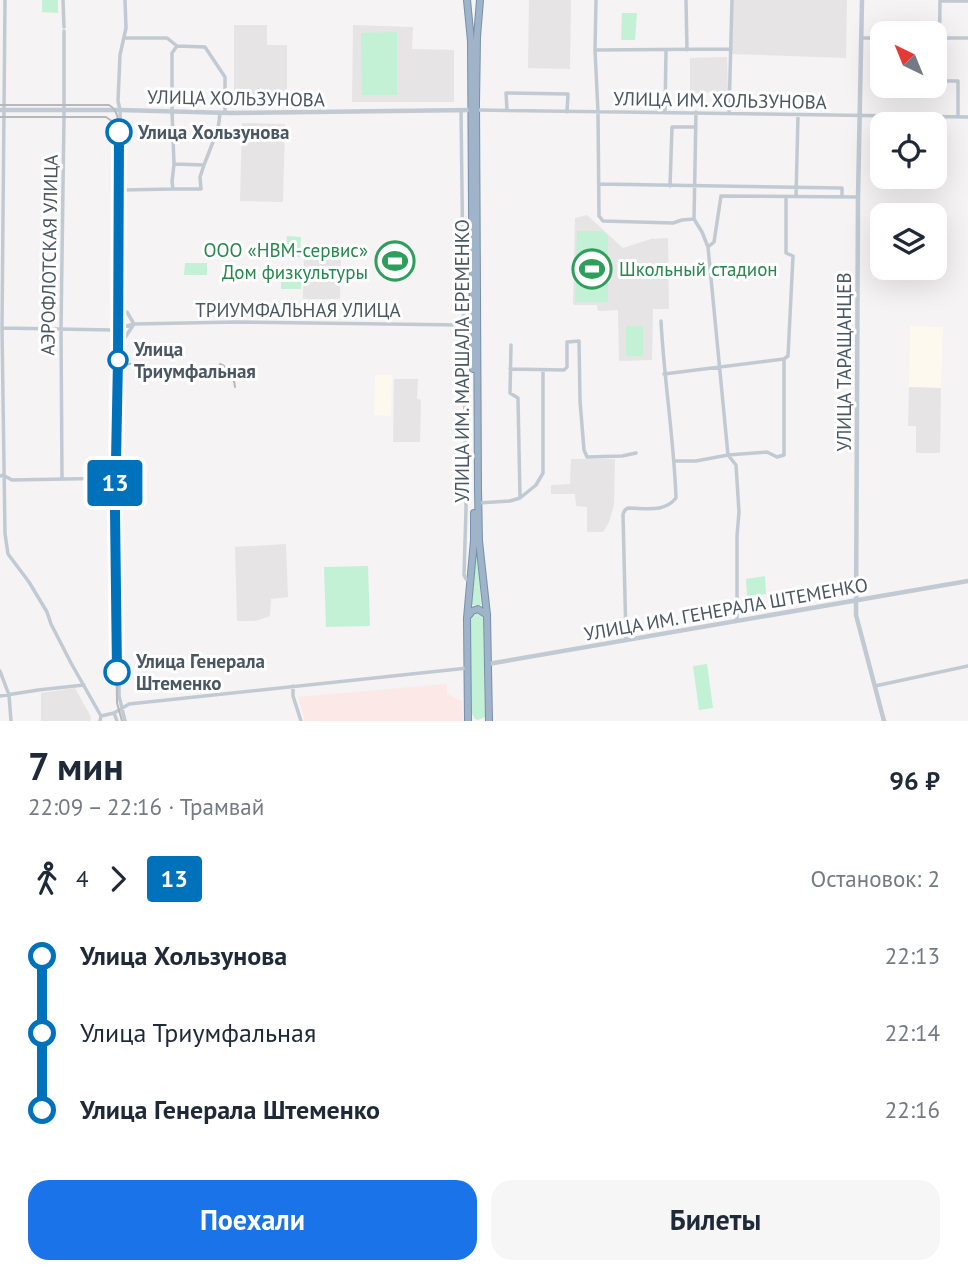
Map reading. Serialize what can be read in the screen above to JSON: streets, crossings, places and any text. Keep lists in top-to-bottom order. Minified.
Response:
{"streets":{"highway":["УЛИЦА ИМ. МАРШАЛА ЕРЕМЕНКО"],"street":["УЛИЦА ХОЛЬЗУНОВА","УЛИЦА ИМ. ХОЛЬЗУНОВА","АЭРОФЛОТСКАЯ УЛИЦА","ТРИУМФАЛЬНАЯ УЛИЦА","УЛИЦА ТАРАЩАНЦЕВ","УЛИЦА ИМ. ГЕНЕРАЛА ШТЕМЕНКО"]},"crossings":[["УЛИЦА ХОЛЬЗУНОВА","УЛИЦА ИМ. ХОЛЬЗУНОВА"],["УЛИЦА ХОЛЬЗУНОВА","АЭРОФЛОТСКАЯ УЛИЦА"],["УЛИЦА ХОЛЬЗУНОВА","УЛИЦА ИМ. МАРШАЛА ЕРЕМЕНКО"],["УЛИЦА ИМ. ХОЛЬЗУНОВА","УЛИЦА ИМ. МАРШАЛА ЕРЕМЕНКО"],["УЛИЦА ИМ. ХОЛЬЗУНОВА","УЛИЦА ТАРАЩАНЦЕВ"],["АЭРОФЛОТСКАЯ УЛИЦА","ТРИУМФАЛЬНАЯ УЛИЦА"],["ТРИУМФАЛЬНАЯ УЛИЦА","УЛИЦА ИМ. МАРШАЛА ЕРЕМЕНКО"],["УЛИЦА ИМ. МАРШАЛА ЕРЕМЕНКО","УЛИЦА ИМ. ГЕНЕРАЛА ШТЕМЕНКО"],["УЛИЦА ТАРАЩАНЦЕВ","УЛИЦА ИМ. ГЕНЕРАЛА ШТЕМЕНКО"]],"places":{"other":["Улица Хользунова","Улица Триумфальная","Улица Генерала Штеменко"],"sports":["ООО «НВМ-сервис» Дом физкультуры","Школьный стадион"]},"lines":["tram line 13"],"north":"top left","page":{"on_map":"13","heading":["7 мин","22:09 – 22:16 · Трамвай","96 ₽"],"legs":["4","13","Остановок: 2"],"list":[{"name":"Улица Хользунова","value":"22:13"},{"name":"Улица Триумфальная","value":"22:14"},{"name":"Улица Генерала Штеменко","value":"22:16"}],"buttons":["Поехали","Билеты"]}}
